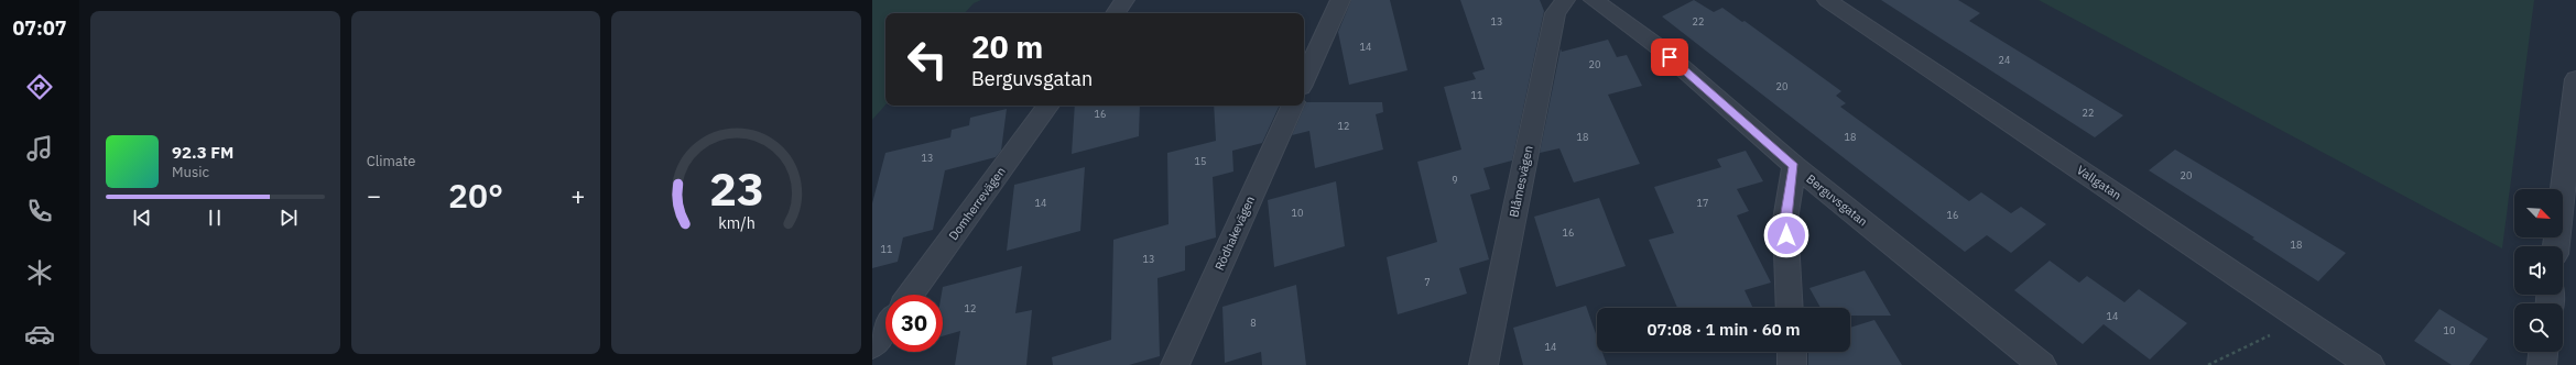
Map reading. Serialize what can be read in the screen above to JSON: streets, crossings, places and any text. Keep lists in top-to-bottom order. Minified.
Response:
{"streets":{"street":["Blåmesvägen","Vallgatan","Berguvsgatan","Domherrevägen","Rödhakevägen"]},"house_numbers":["13","22","14","24","20","20","11","22","16","12","18","18","13","15","20","9","14","17","10","16","16","18","11","13","7","12","14","8","10","14"],"north":"bottom right","page":{"tabs":"07:07","tile":"Climate","turn":["20 m","Berguvsgatan"],"song":["92.3 FM","Music"],"heat":["−","20°","+"],"limit":"30","trip":"07:08 · 1 min · 60 m","gauge":["23","km/h"]}}
